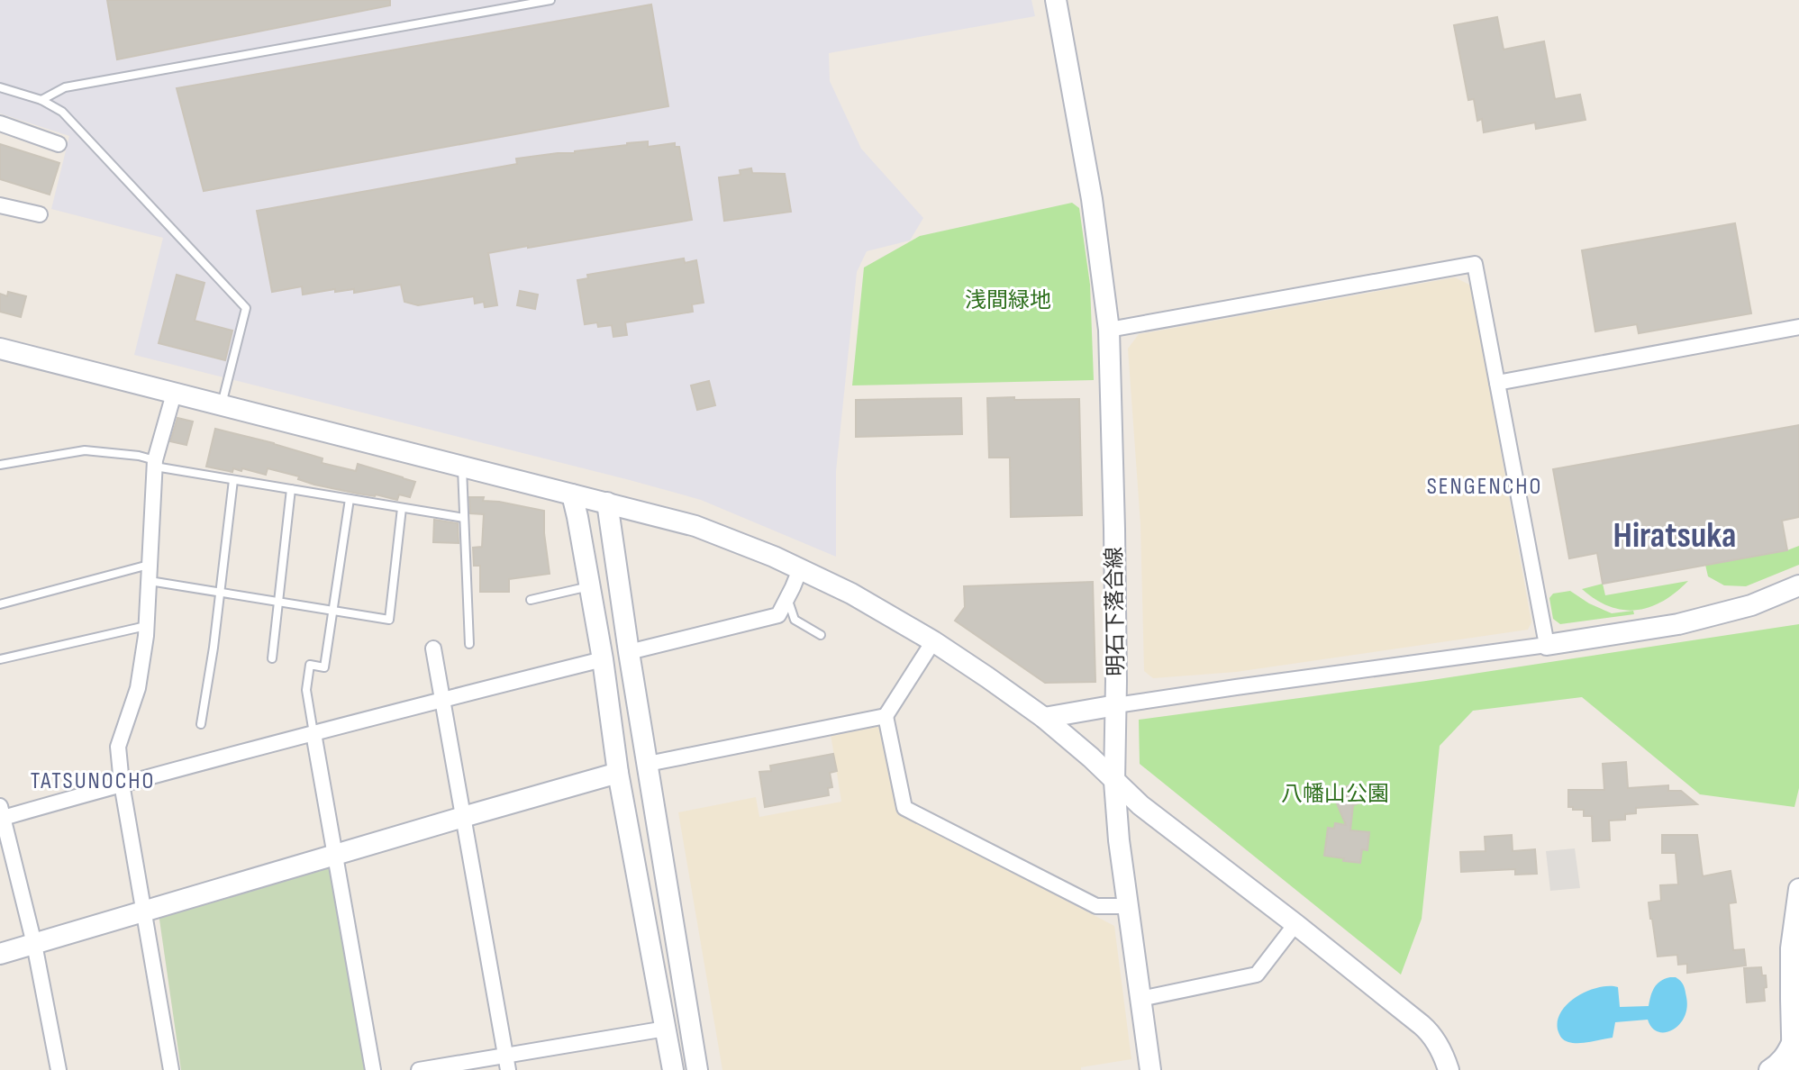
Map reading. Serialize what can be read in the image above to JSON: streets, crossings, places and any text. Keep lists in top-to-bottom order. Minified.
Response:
{"streets":{"street":["明石下落合線"]},"districts":["SENGENCHO","Hiratsuka","TATSUNOCHO"],"parks":["浅間緑地","八幡山公園"]}
